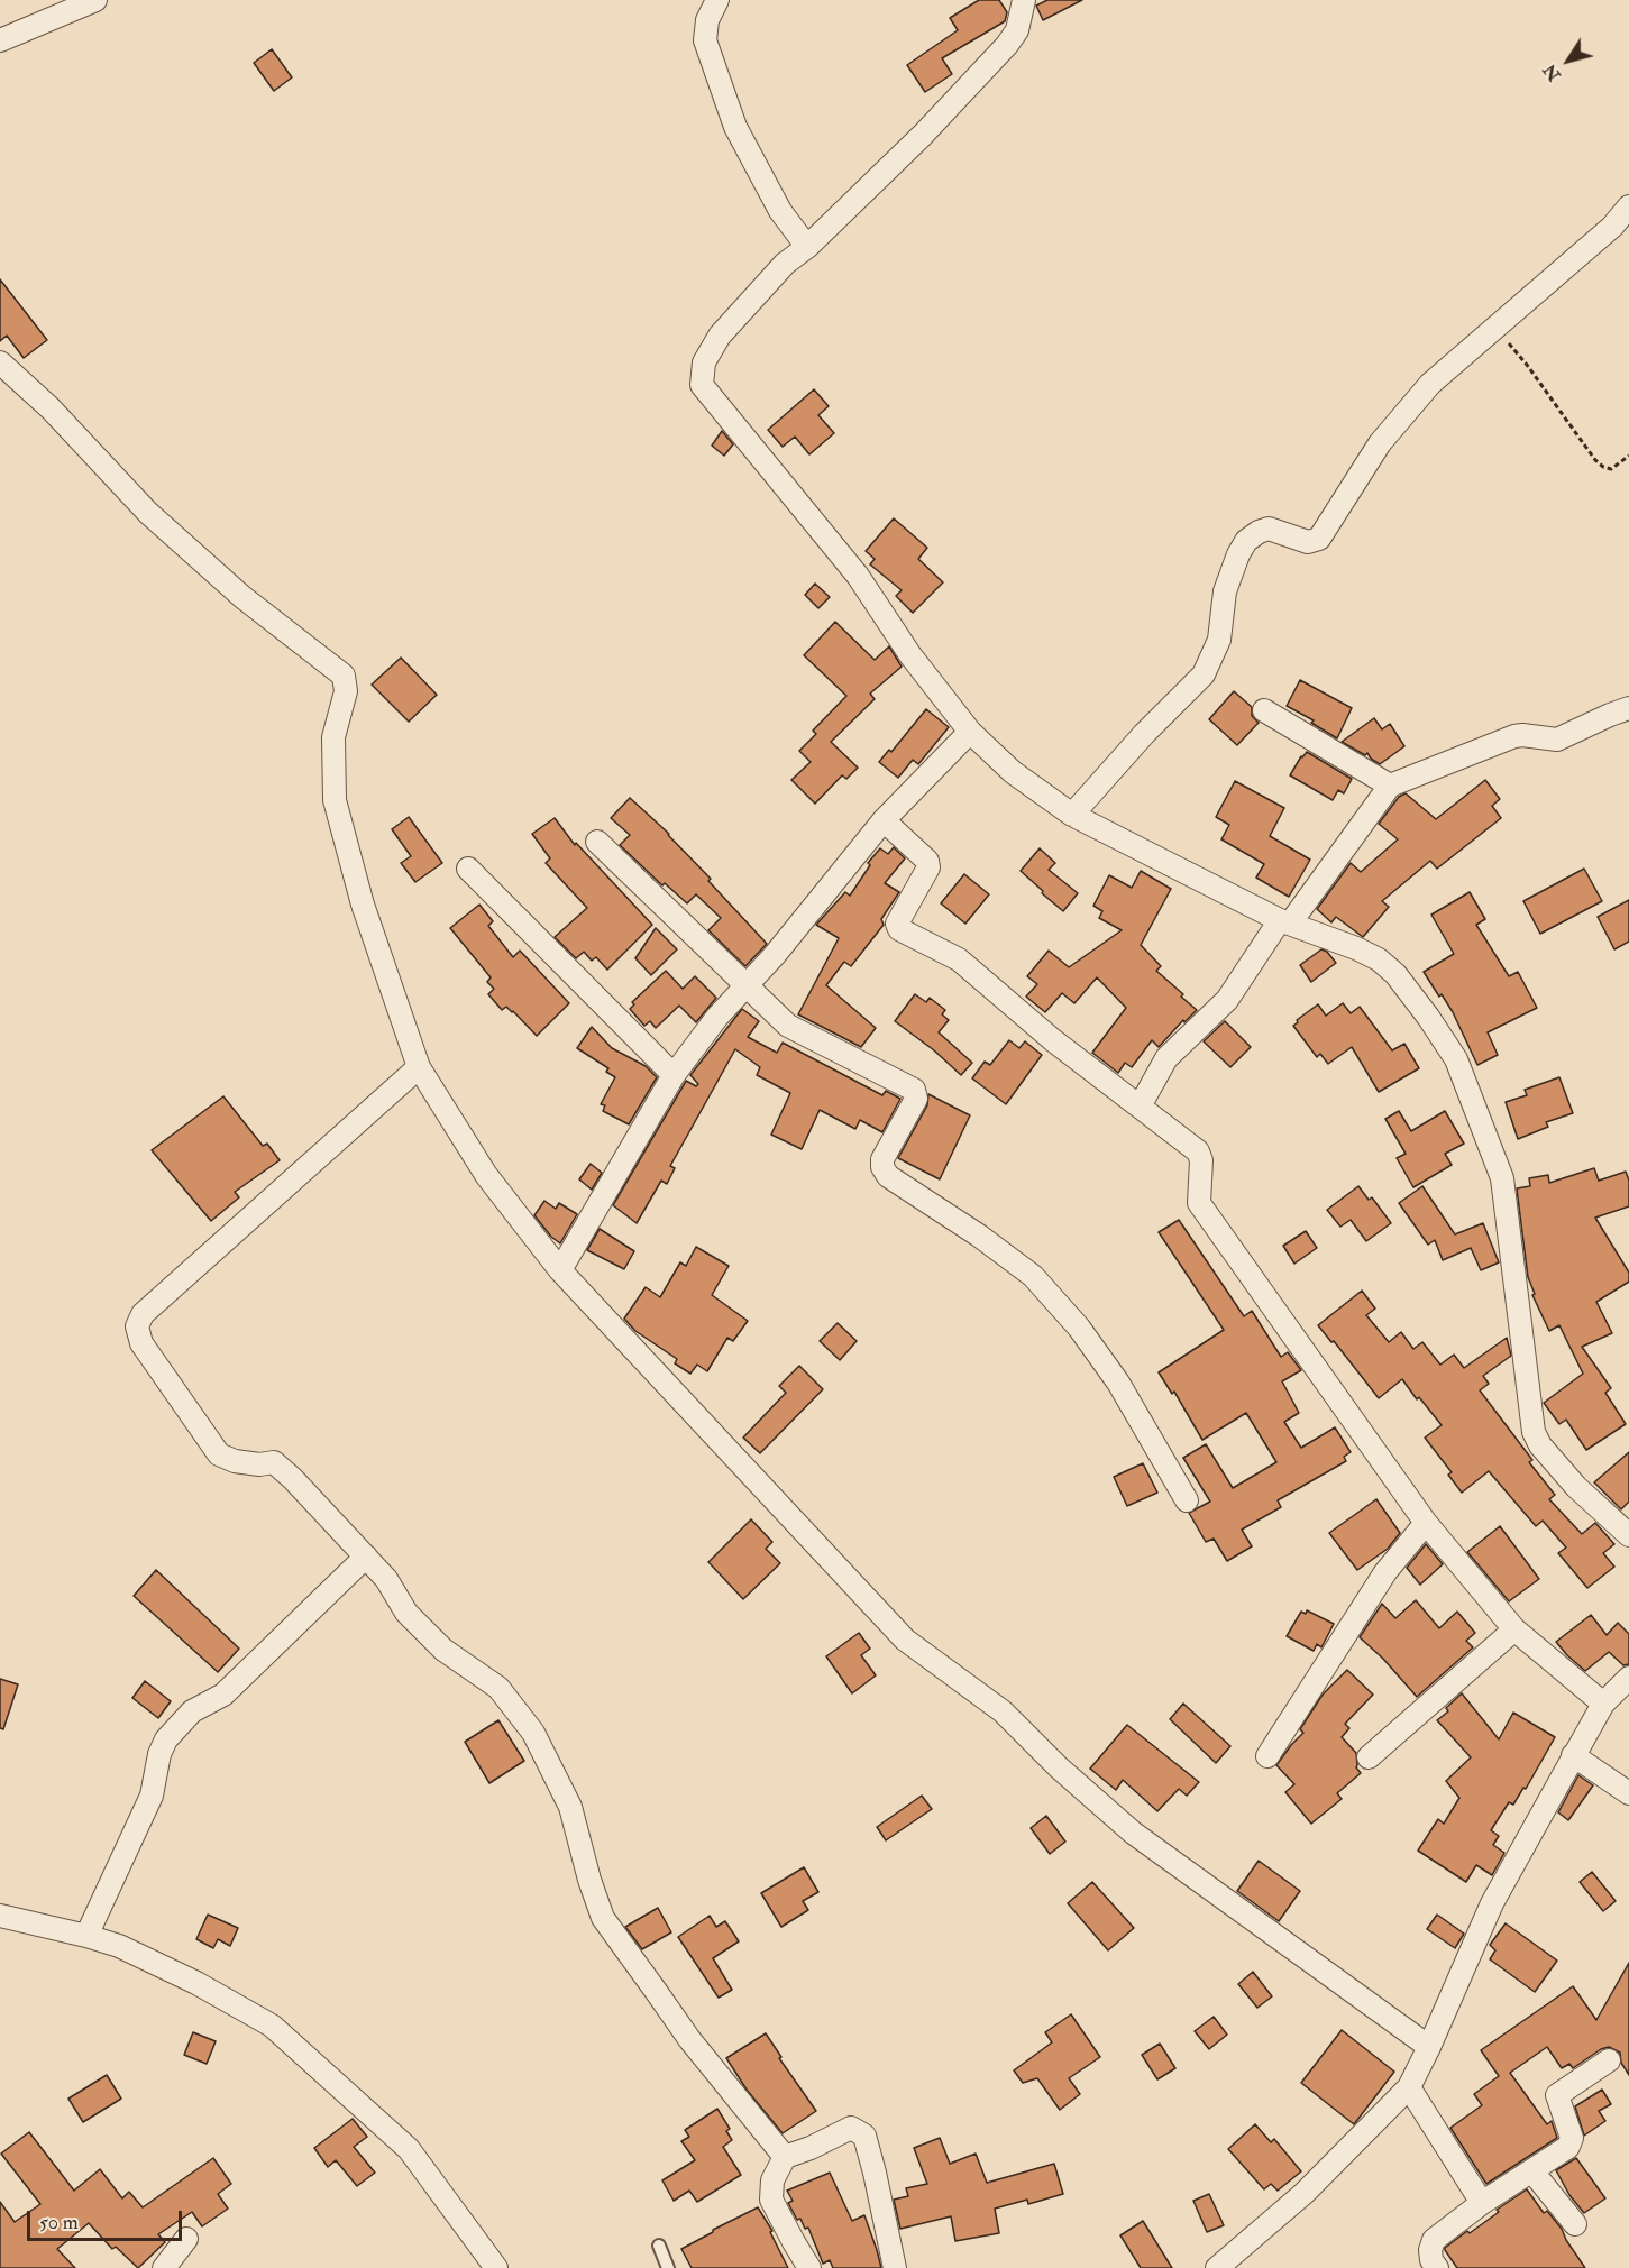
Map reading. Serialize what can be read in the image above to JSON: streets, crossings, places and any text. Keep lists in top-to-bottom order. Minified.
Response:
{"scale_bar":"50 m","north":"bottom left"}
